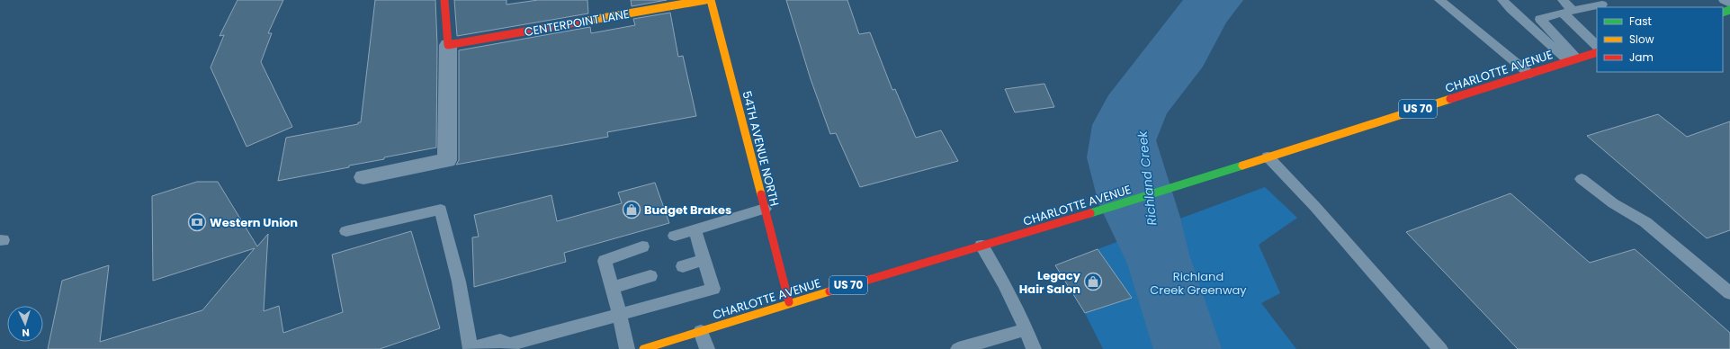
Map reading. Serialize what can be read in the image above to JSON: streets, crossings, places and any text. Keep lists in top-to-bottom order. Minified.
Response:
{"streets":{"main road":["CENTERPOINT LANE","CHARLOTTE AVENUE","US 70","54TH AVENUE NORTH"]},"crossings":[["CHARLOTTE AVENUE","54TH AVENUE NORTH"]],"water":["Richland Creek"],"parks":["Richland Creek Greenway"],"places":{"shop":["Budget Brakes","Legacy Hair Salon"],"bank":["Western Union"]},"legend":["Fast","Slow","Jam"],"north":"bottom"}
